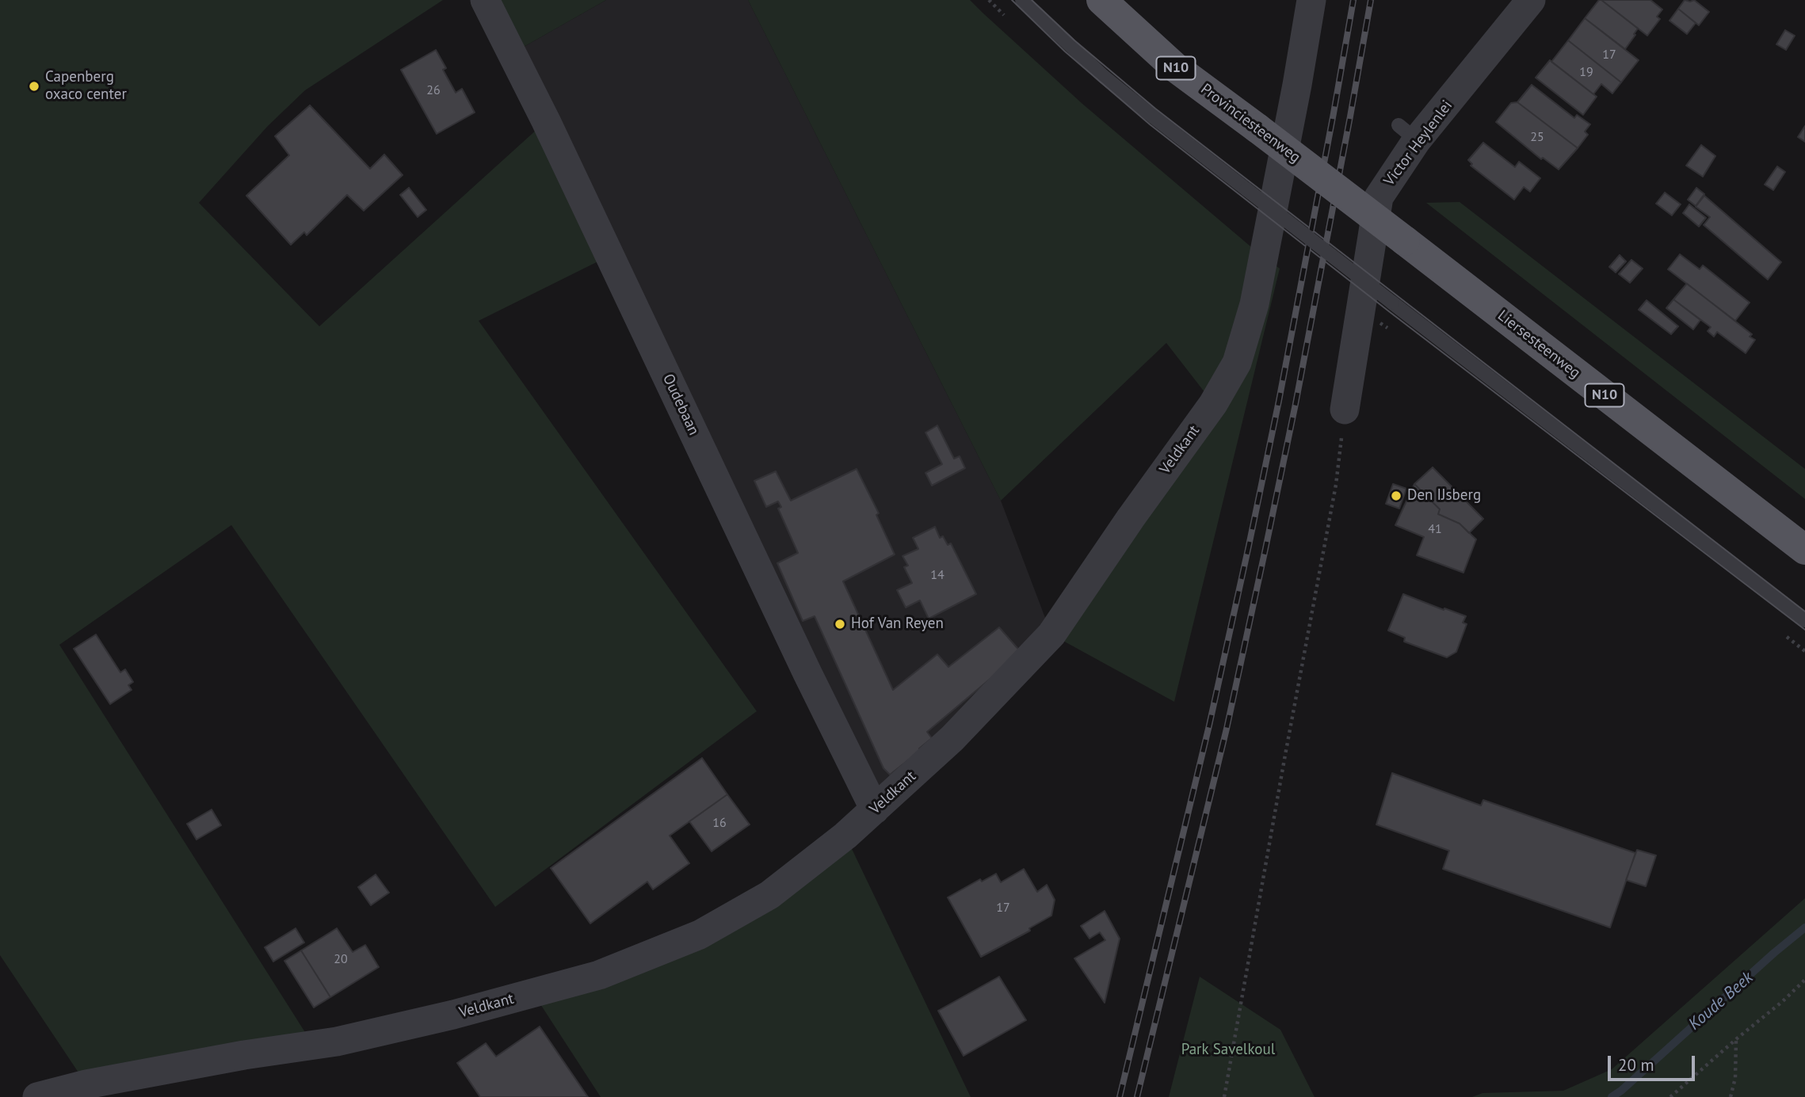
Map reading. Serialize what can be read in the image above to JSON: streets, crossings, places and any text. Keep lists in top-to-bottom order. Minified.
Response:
{"streets":{"main road":["N10","Provinciesteenweg","Liersesteenweg"],"street":["Victor Heylenlei","Oudebaan","Veldkant"]},"crossings":[["Provinciesteenweg","Liersesteenweg"],["Oudebaan","Veldkant"]],"water":["Koude Beek"],"parks":["Park Savelkoul"],"places":["Capenberg oxaco center","Den IJsberg","Hof Van Reyen"],"house_numbers":["17","19","26","25","41","14","16","17","20"],"scale_bar":"20 m"}
